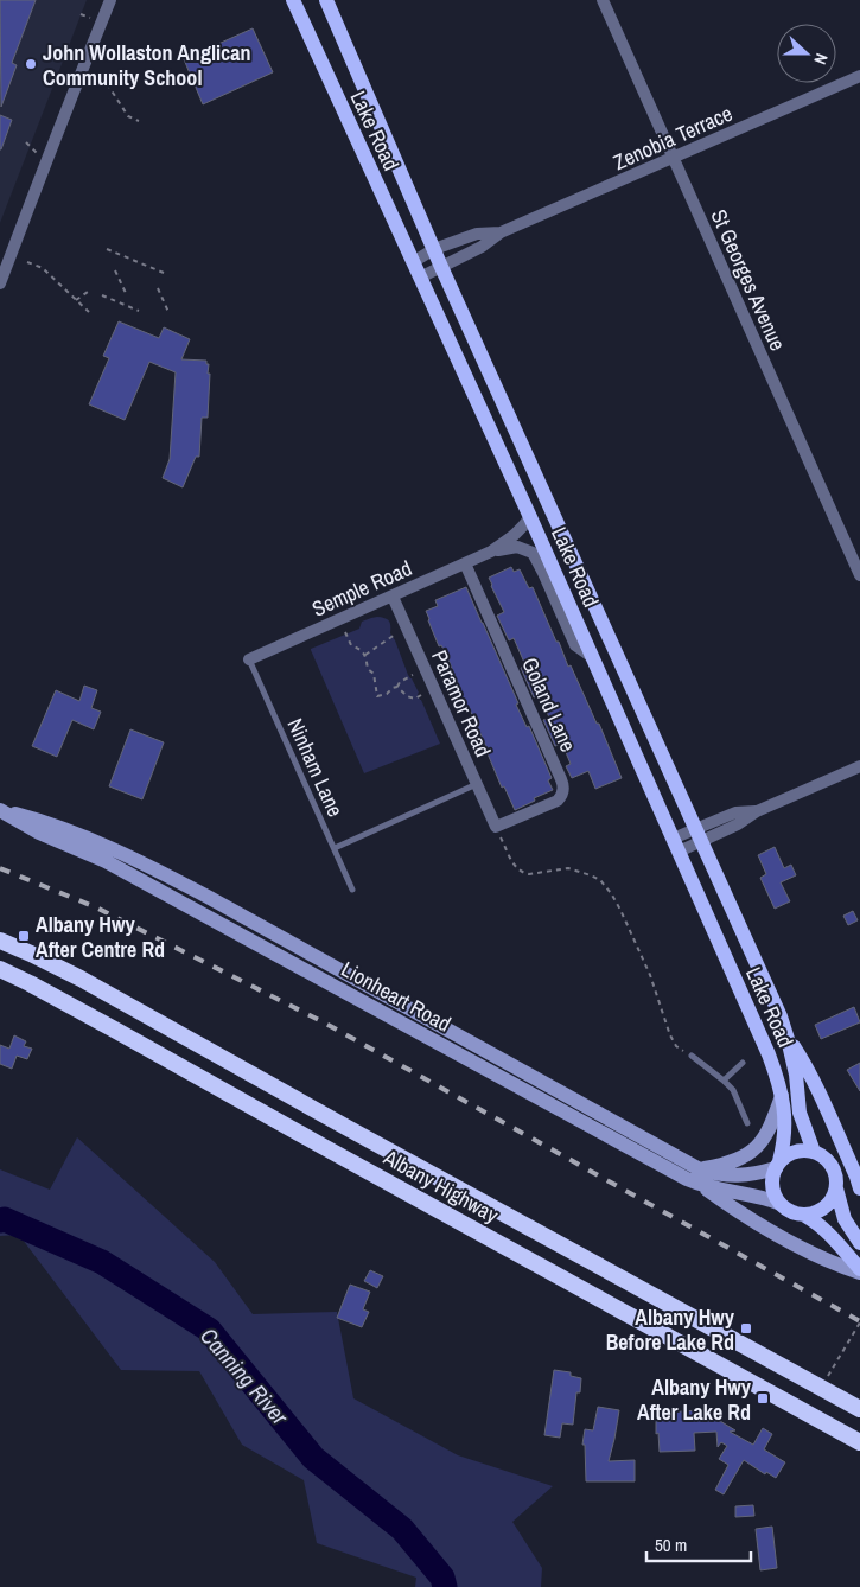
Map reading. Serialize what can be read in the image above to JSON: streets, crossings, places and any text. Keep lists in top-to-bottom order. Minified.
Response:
{"streets":{"highway":["Albany Highway"],"main road":["Lake Road","Lionheart Road"],"street":["Zenobia Terrace","St Georges Avenue","Semple Road","Paramor Road","Goland Lane"],"lane":["Ninham Lane"]},"crossings":[["Lake Road","Zenobia Terrace"],["Lake Road","Semple Road"],["Lake Road","Lionheart Road"],["Zenobia Terrace","St Georges Avenue"],["Semple Road","Paramor Road"],["Semple Road","Goland Lane"],["Semple Road","Ninham Lane"],["Paramor Road","Goland Lane"]],"water":["Canning River"],"places":{"other":["John Wollaston Anglican Community School"],"transit":["Albany Hwy After Centre Rd","Albany Hwy Before Lake Rd","Albany Hwy After Lake Rd"]},"scale_bar":"50 m","north":"right"}
